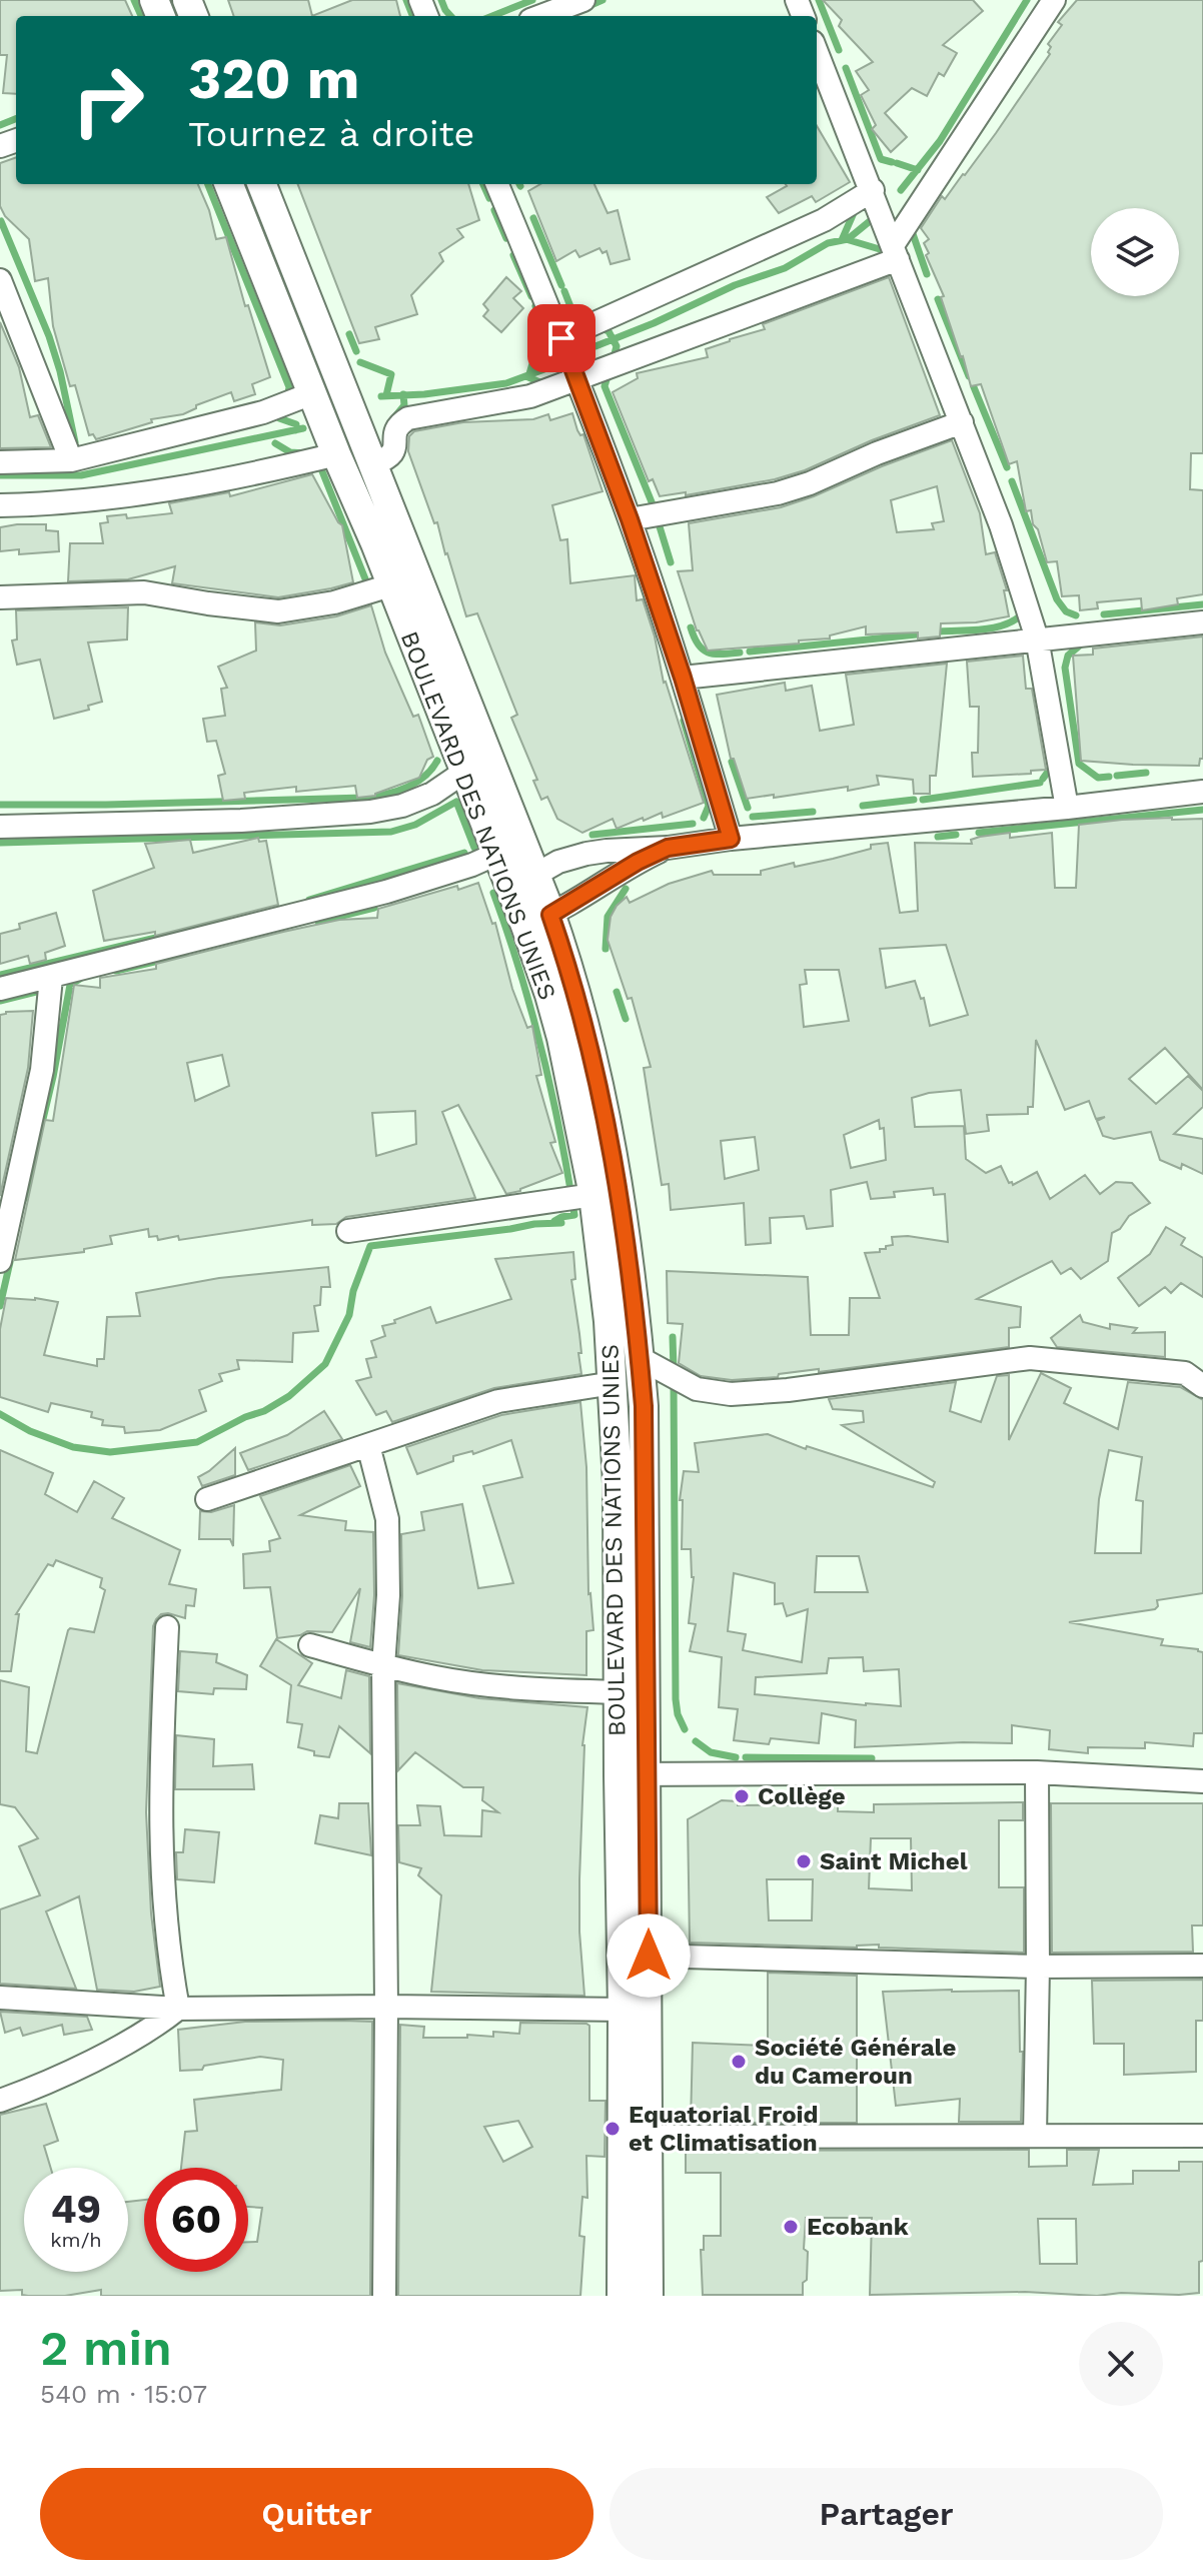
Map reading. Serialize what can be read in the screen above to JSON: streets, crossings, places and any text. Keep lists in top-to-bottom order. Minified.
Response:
{"streets":{"main road":["BOULEVARD DES NATIONS UNIES"]},"places":["Collège","Saint Michel","Société Générale du Cameroun","Equatorial Froid et Climatisation","Ecobank"],"page":{"turn":["320 m","Tournez à droite"],"speed":"49 km/h","limit":"60","heading":["2 min","540 m · 15:07"],"buttons":["Quitter","Partager"]}}
